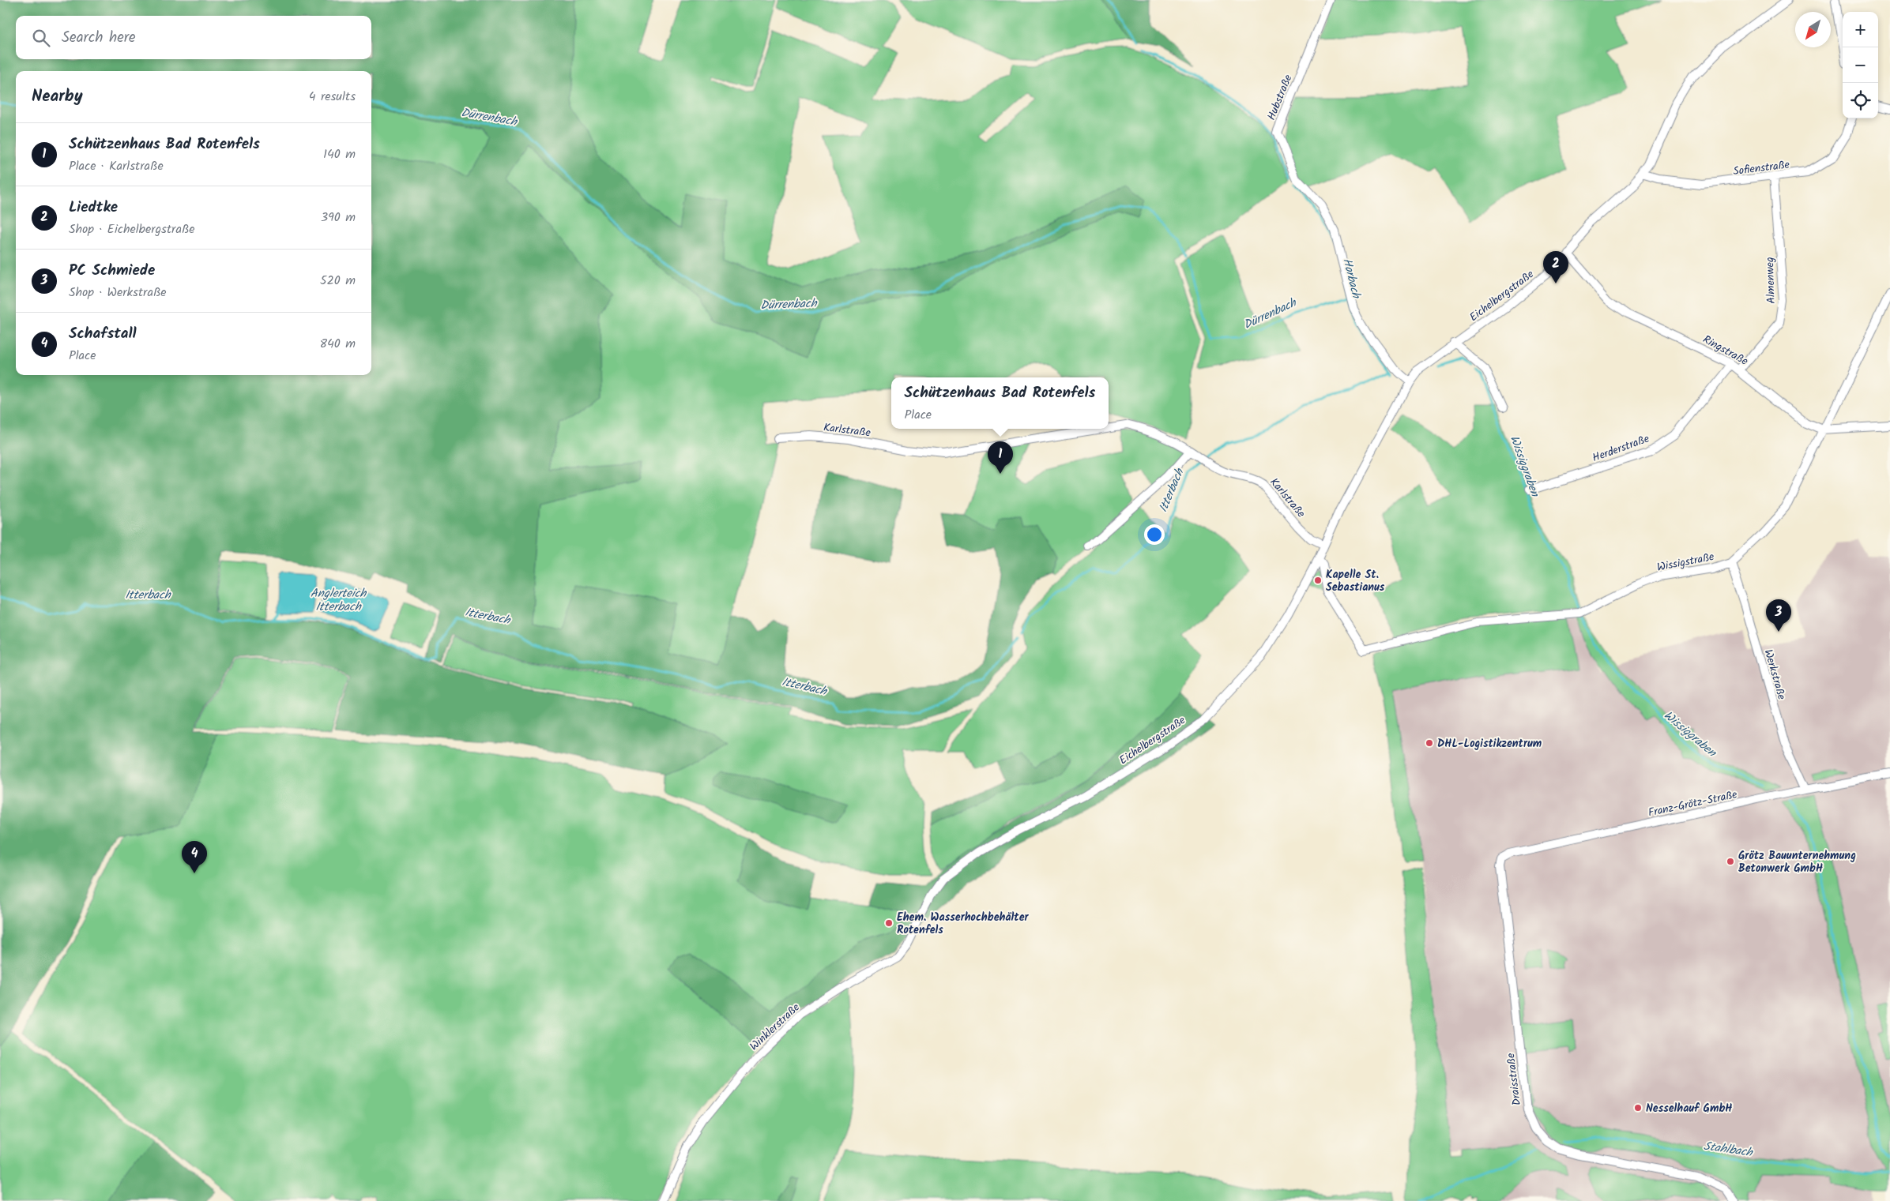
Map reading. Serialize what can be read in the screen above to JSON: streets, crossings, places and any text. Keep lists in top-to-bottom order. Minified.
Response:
{"streets":{"street":["Hubstraße","Sofienstraße","Almenweg","Eichelbergstraße","Ringstraße","Karlstraße","Herderstraße","Wissigstraße","Werkstraße","Franz-Grötz-Straße","Winklerstraße","Draisstraße"]},"crossings":[["Hubstraße","Eichelbergstraße"],["Sofienstraße","Almenweg"],["Sofienstraße","Eichelbergstraße"],["Almenweg","Ringstraße"],["Eichelbergstraße","Ringstraße"],["Eichelbergstraße","Karlstraße"],["Eichelbergstraße","Wissigstraße"],["Eichelbergstraße","Winklerstraße"],["Ringstraße","Herderstraße"],["Ringstraße","Wissigstraße"],["Wissigstraße","Werkstraße"],["Werkstraße","Franz-Grötz-Straße"],["Franz-Grötz-Straße","Draisstraße"]],"water":["Dürrenbach","Horbach","Wissiggraben","Itterbach","Anglerteich Itterbach","Stahlbach"],"places":["Kapelle St. Sebastianus","DHL-Logistikzentrum","Grötz Bauunternehmung Betonwerk GmbH","Ehem. Wasserhochbehälter Rotenfels","Nesselhauf GmbH"],"north":"bottom left","page":{"map_buttons":["+","−"],"search":"Search here","heading":["Nearby","4 results"],"list":[{"mark":"1","name":"Schützenhaus Bad Rotenfels","note":"Place · Karlstraße","value":"140 m"},{"mark":"2","name":"Liedtke","note":"Shop · Eichelbergstraße","value":"390 m"},{"mark":"3","name":"PC Schmiede","note":"Shop · Werkstraße","value":"520 m"},{"mark":"4","name":"Schafstall","note":"Place","value":"840 m"}],"pins":["2","1","3","4"],"popup":["Schützenhaus Bad Rotenfels","Place"]}}
